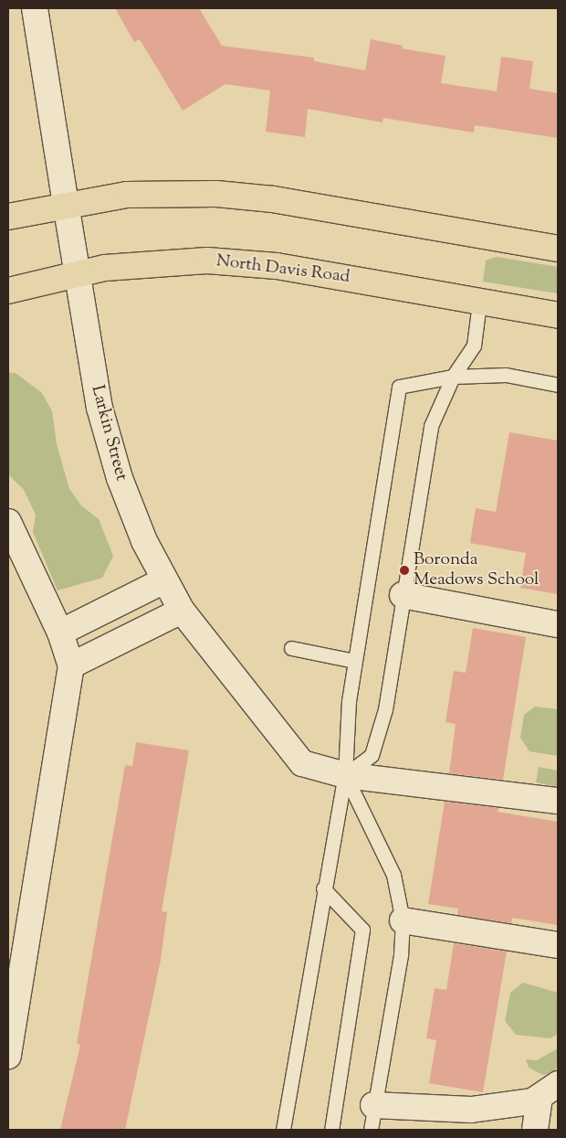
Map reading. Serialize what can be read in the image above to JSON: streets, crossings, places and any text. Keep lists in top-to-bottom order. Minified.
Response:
{"streets":{"highway":["North Davis Road"],"street":["Larkin Street"]},"crossings":[["North Davis Road","Larkin Street"]],"places":["Boronda Meadows School"]}
